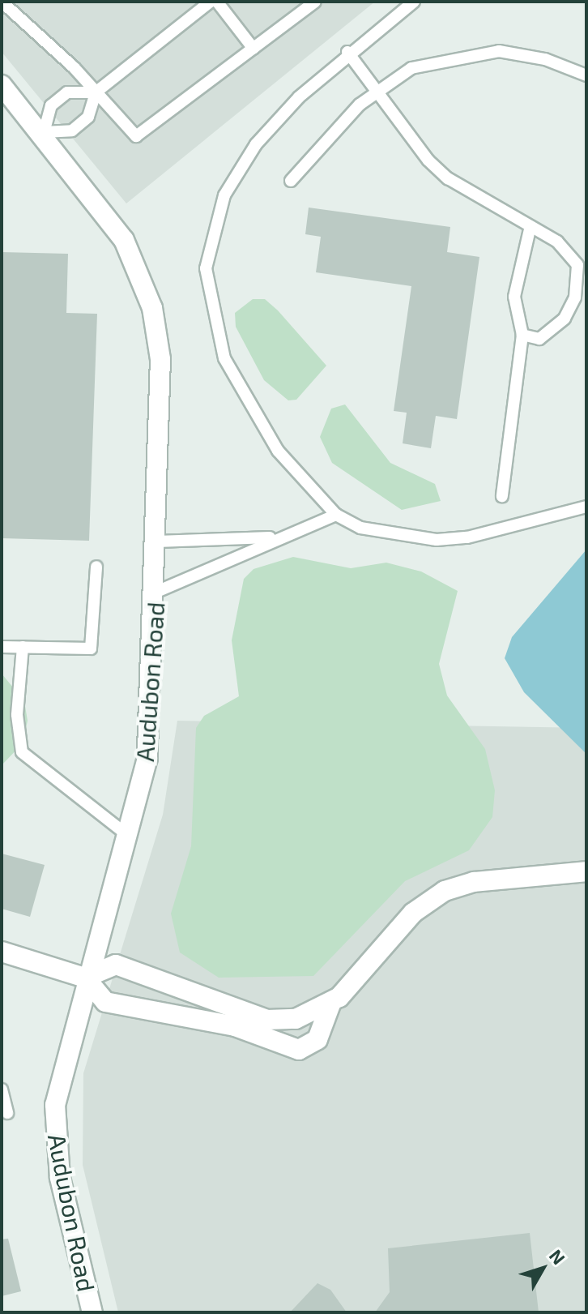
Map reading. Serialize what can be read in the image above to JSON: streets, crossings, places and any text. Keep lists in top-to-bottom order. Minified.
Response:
{"streets":{"street":["Audubon Road"]},"north":"top right"}
